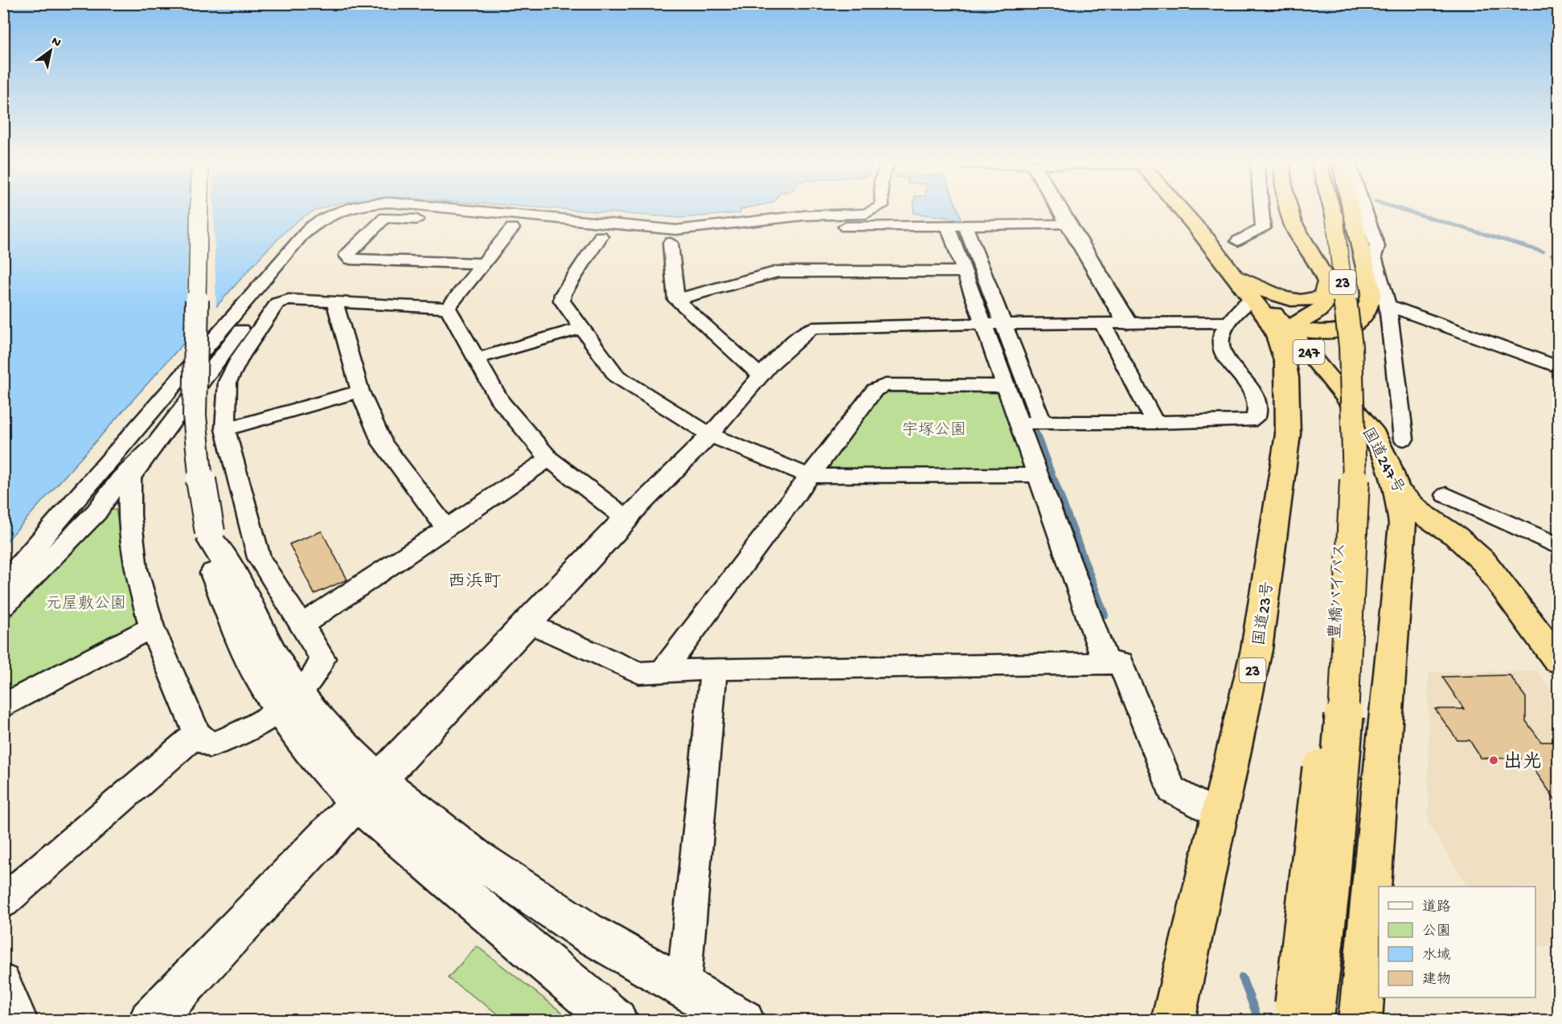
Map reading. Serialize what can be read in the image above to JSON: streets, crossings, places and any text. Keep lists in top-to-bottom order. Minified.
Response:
{"streets":{"highway":["23","247","国道247号","豊橋バイパス","国道23号"]},"crossings":[["国道247号","国道23号"]],"districts":["西浜町"],"parks":["宇塚公園","元屋敷公園"],"places":["出光"],"legend":["道路","公園","水域","建物"],"north":"top right"}
